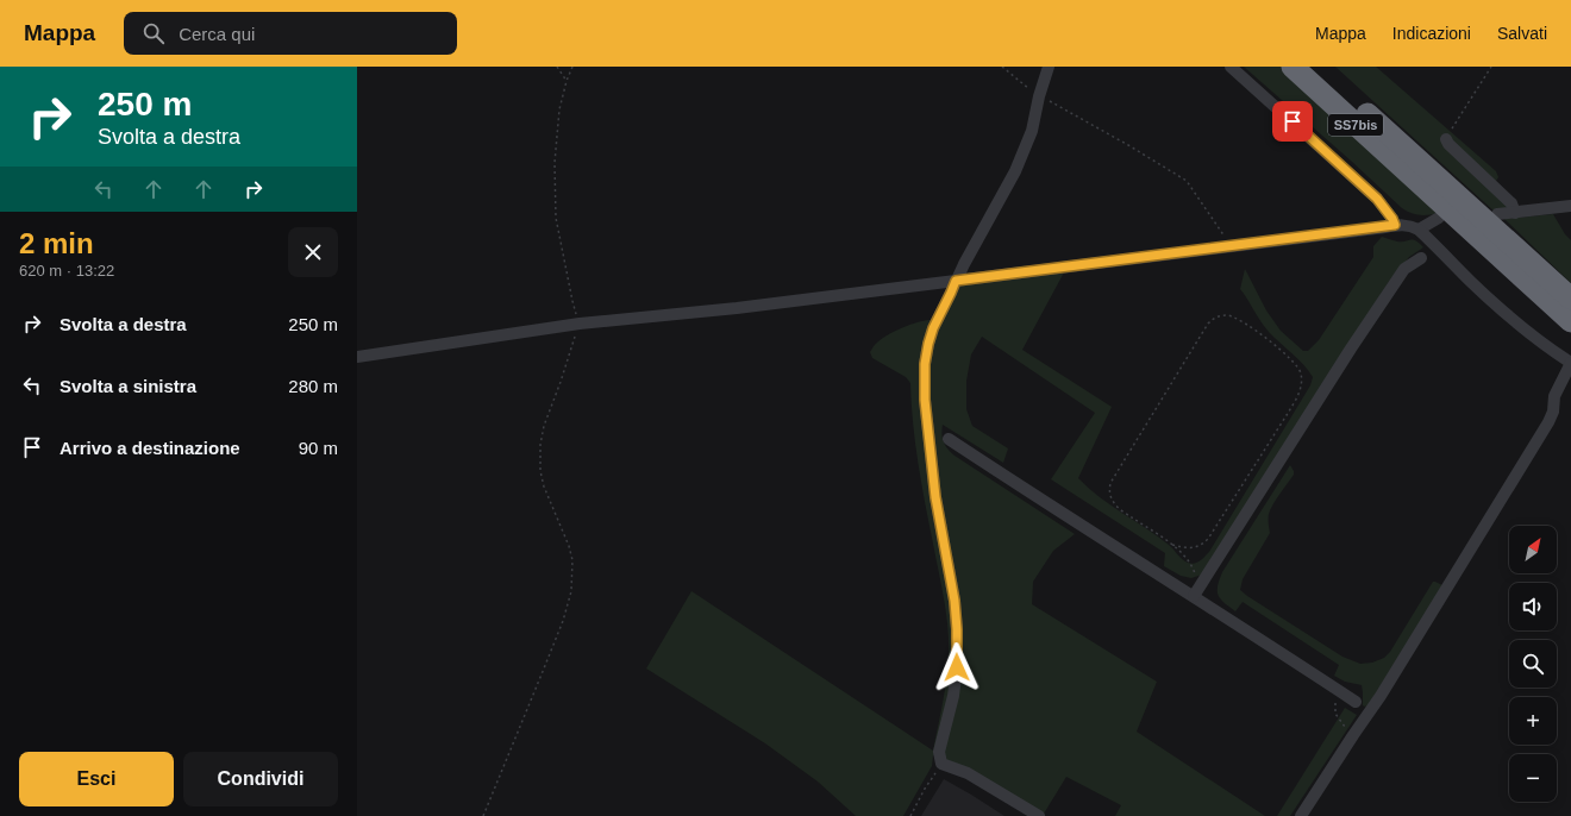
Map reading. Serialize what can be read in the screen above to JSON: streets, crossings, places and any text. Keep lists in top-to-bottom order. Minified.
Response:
{"streets":{"highway":["SS7bis"]},"north":"top right","page":{"header":"Mappa","search":"Cerca qui","nav":["Mappa","Indicazioni","Salvati"],"turn":["250 m","Svolta a destra"],"heading":["2 min","620 m · 13:22"],"list":[{"name":"Svolta a destra","value":"250 m"},{"name":"Svolta a sinistra","value":"280 m"},{"name":"Arrivo a destinazione","value":"90 m"}],"map_buttons":["+","−"],"buttons":["Esci","Condividi"]}}
